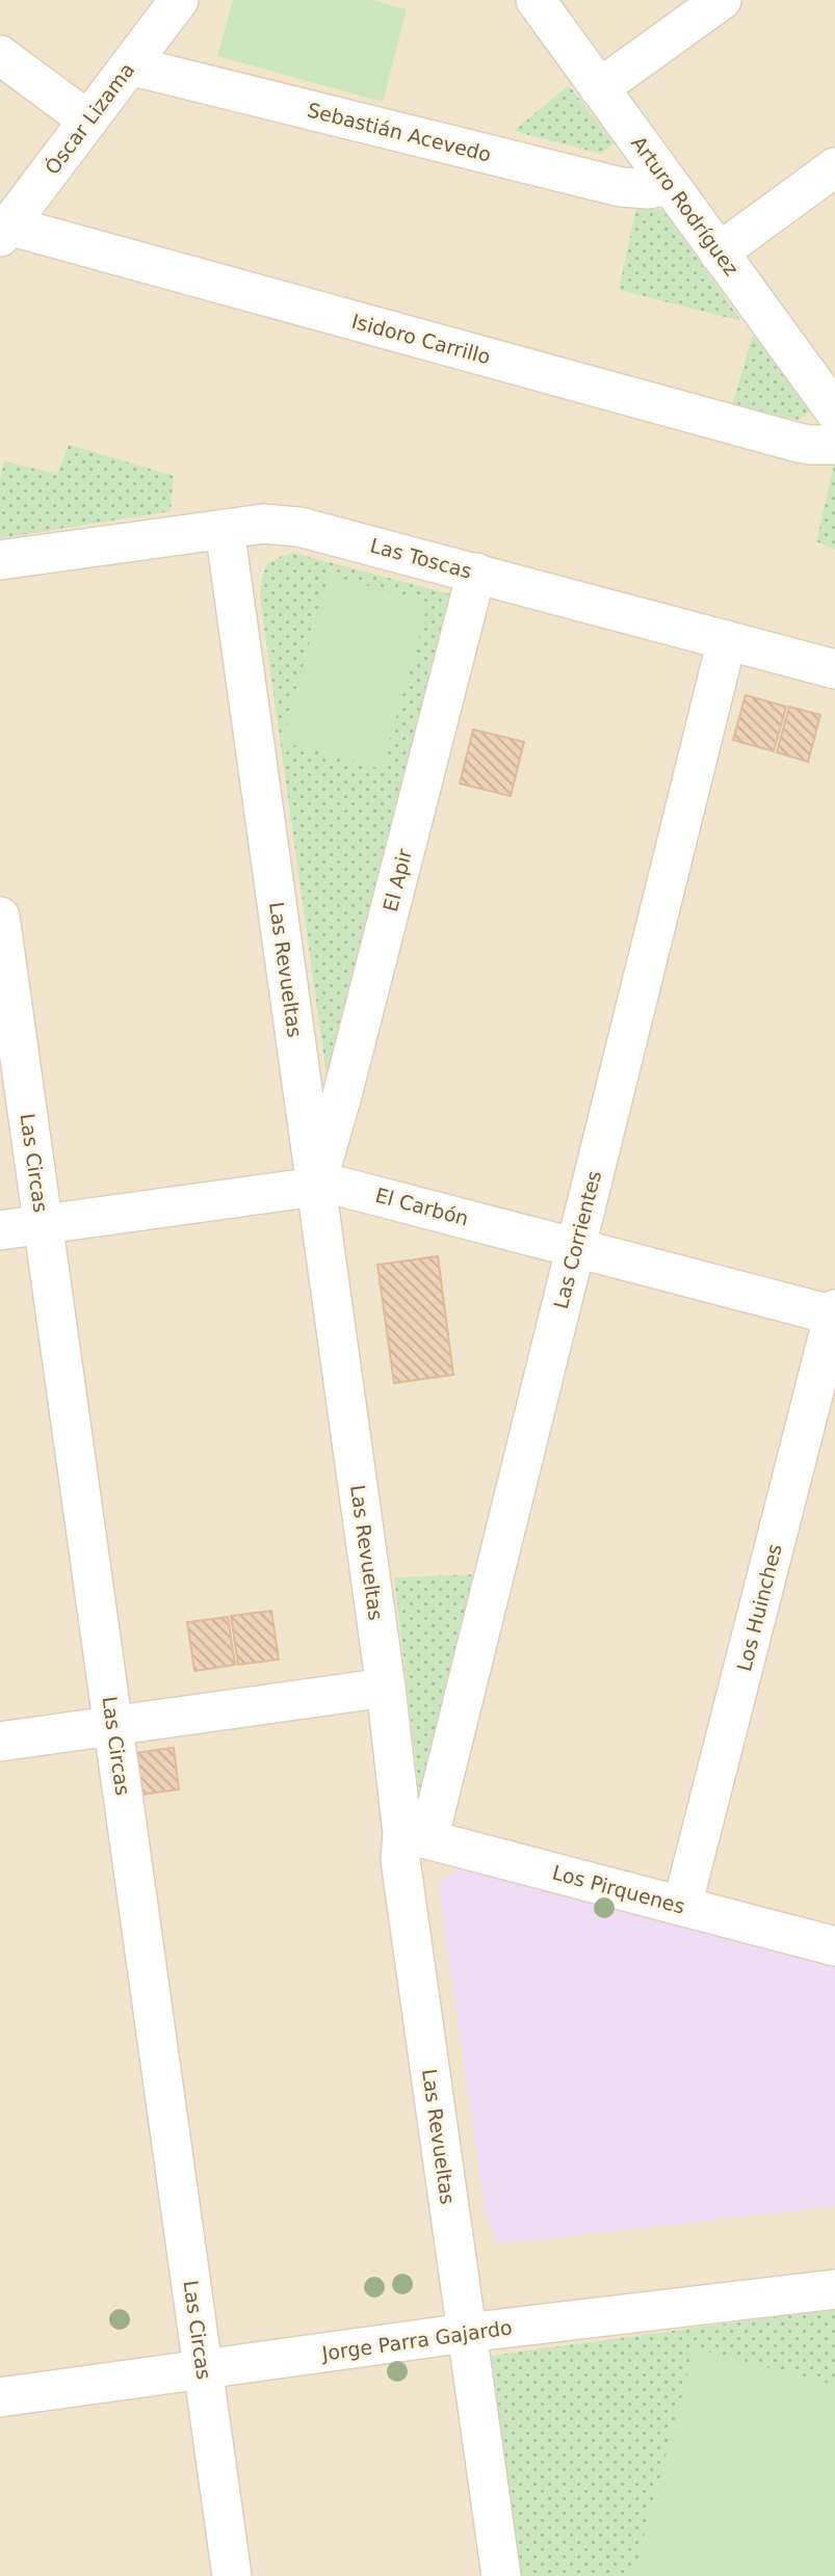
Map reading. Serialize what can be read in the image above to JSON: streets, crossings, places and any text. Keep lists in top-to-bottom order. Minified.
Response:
{"streets":{"street":["Óscar Lizama","Sebastián Acevedo","Arturo Rodríguez","Isidoro Carrillo","Las Toscas","El Apir","Las Revueltas","Las Circas","El Carbón","Las Corrientes","Los Huinches","Los Pirquenes","Jorge Parra Gajardo"]},"crossings":[["Óscar Lizama","Sebastián Acevedo"],["Óscar Lizama","Isidoro Carrillo"],["Sebastián Acevedo","Arturo Rodríguez"],["Arturo Rodríguez","Isidoro Carrillo"],["Las Toscas","El Apir"],["Las Toscas","Las Revueltas"],["Las Toscas","Las Corrientes"],["El Apir","Las Revueltas"],["El Apir","El Carbón"],["Las Revueltas","El Carbón"],["Las Revueltas","Las Corrientes"],["Las Revueltas","Los Pirquenes"],["Las Revueltas","Jorge Parra Gajardo"],["Las Circas","El Carbón"],["Las Circas","Jorge Parra Gajardo"],["El Carbón","Las Corrientes"],["El Carbón","Los Huinches"],["Las Corrientes","Los Pirquenes"],["Los Huinches","Los Pirquenes"]]}
